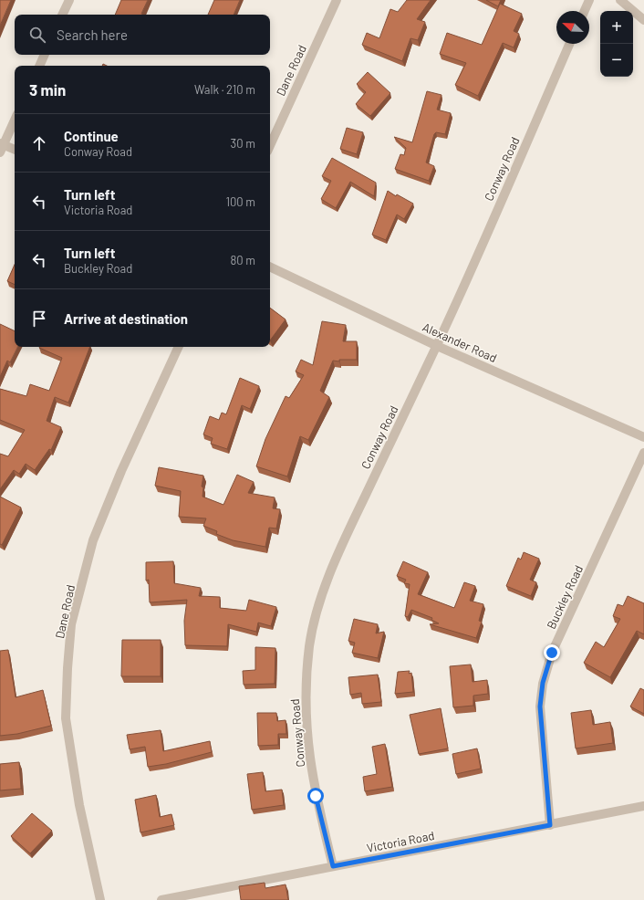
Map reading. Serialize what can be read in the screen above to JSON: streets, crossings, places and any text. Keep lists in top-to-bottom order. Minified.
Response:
{"streets":{"street":["Dane Road","Conway Road","Alexander Road","Buckley Road","Victoria Road"]},"crossings":[["Conway Road","Alexander Road"],["Conway Road","Victoria Road"],["Buckley Road","Victoria Road"]],"north":"top left","page":{"map_buttons":["+","−"],"search":"Search here","heading":["3 min","Walk · 210 m"],"list":[["Continue","Conway Road","30 m"],["Turn left","Victoria Road","100 m"],["Turn left","Buckley Road","80 m"],"Arrive at destination"]}}
